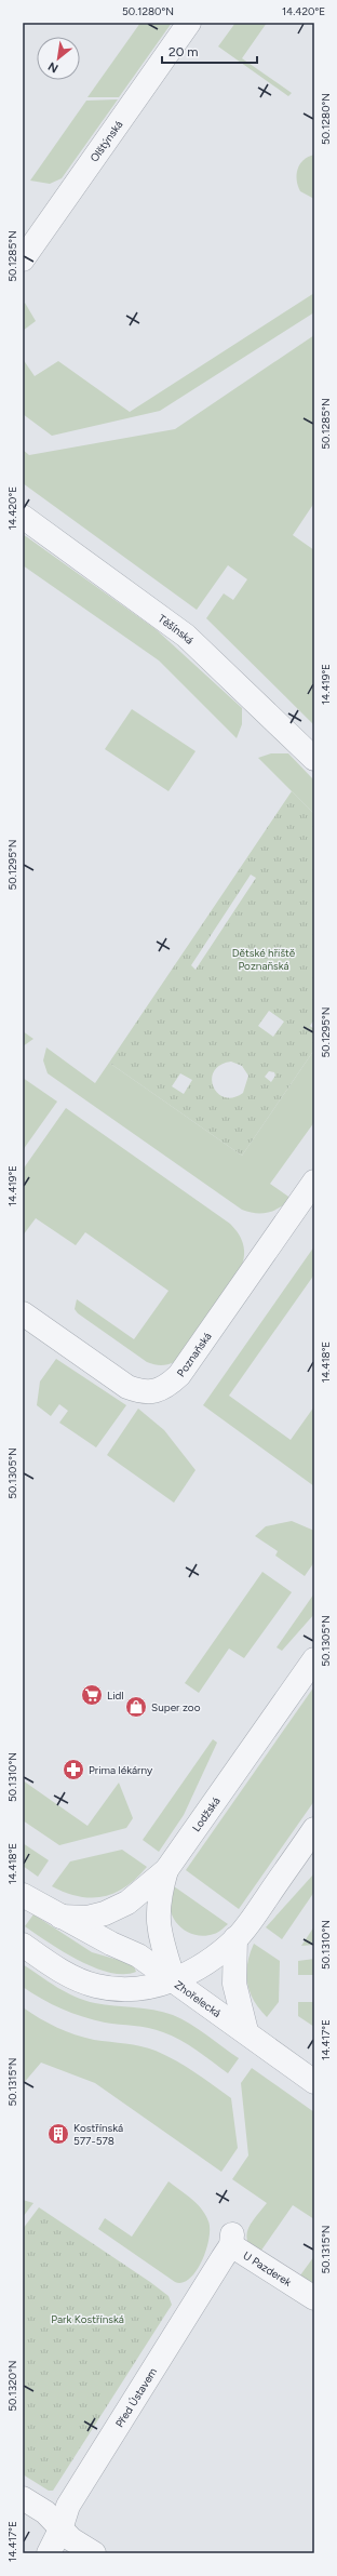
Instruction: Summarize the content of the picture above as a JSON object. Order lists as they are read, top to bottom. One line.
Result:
{"streets":{"street":["Olštýnská","Těšínská","Poznaňská","Lodžská","Zhořelecká","U Pazderek","Před Ústavem"]},"crossings":[["Lodžská","Zhořelecká"],["U Pazderek","Před Ústavem"]],"parks":["Dětské hřiště Poznaňská","Park Kostřínská"],"places":{"supermarket":["Lidl"],"shop":["Super zoo"],"pharmacy":["Prima lékárny"],"building":["Kostřínská 577-578"]},"scale_bar":"20 m","north":"bottom left","coordinates":["50.1280°N","14.420°E","50.1285°N","14.419°E","50.1295°N","14.418°E","50.1305°N","50.1310°N","14.417°E","50.1315°N","50.1320°N"]}
